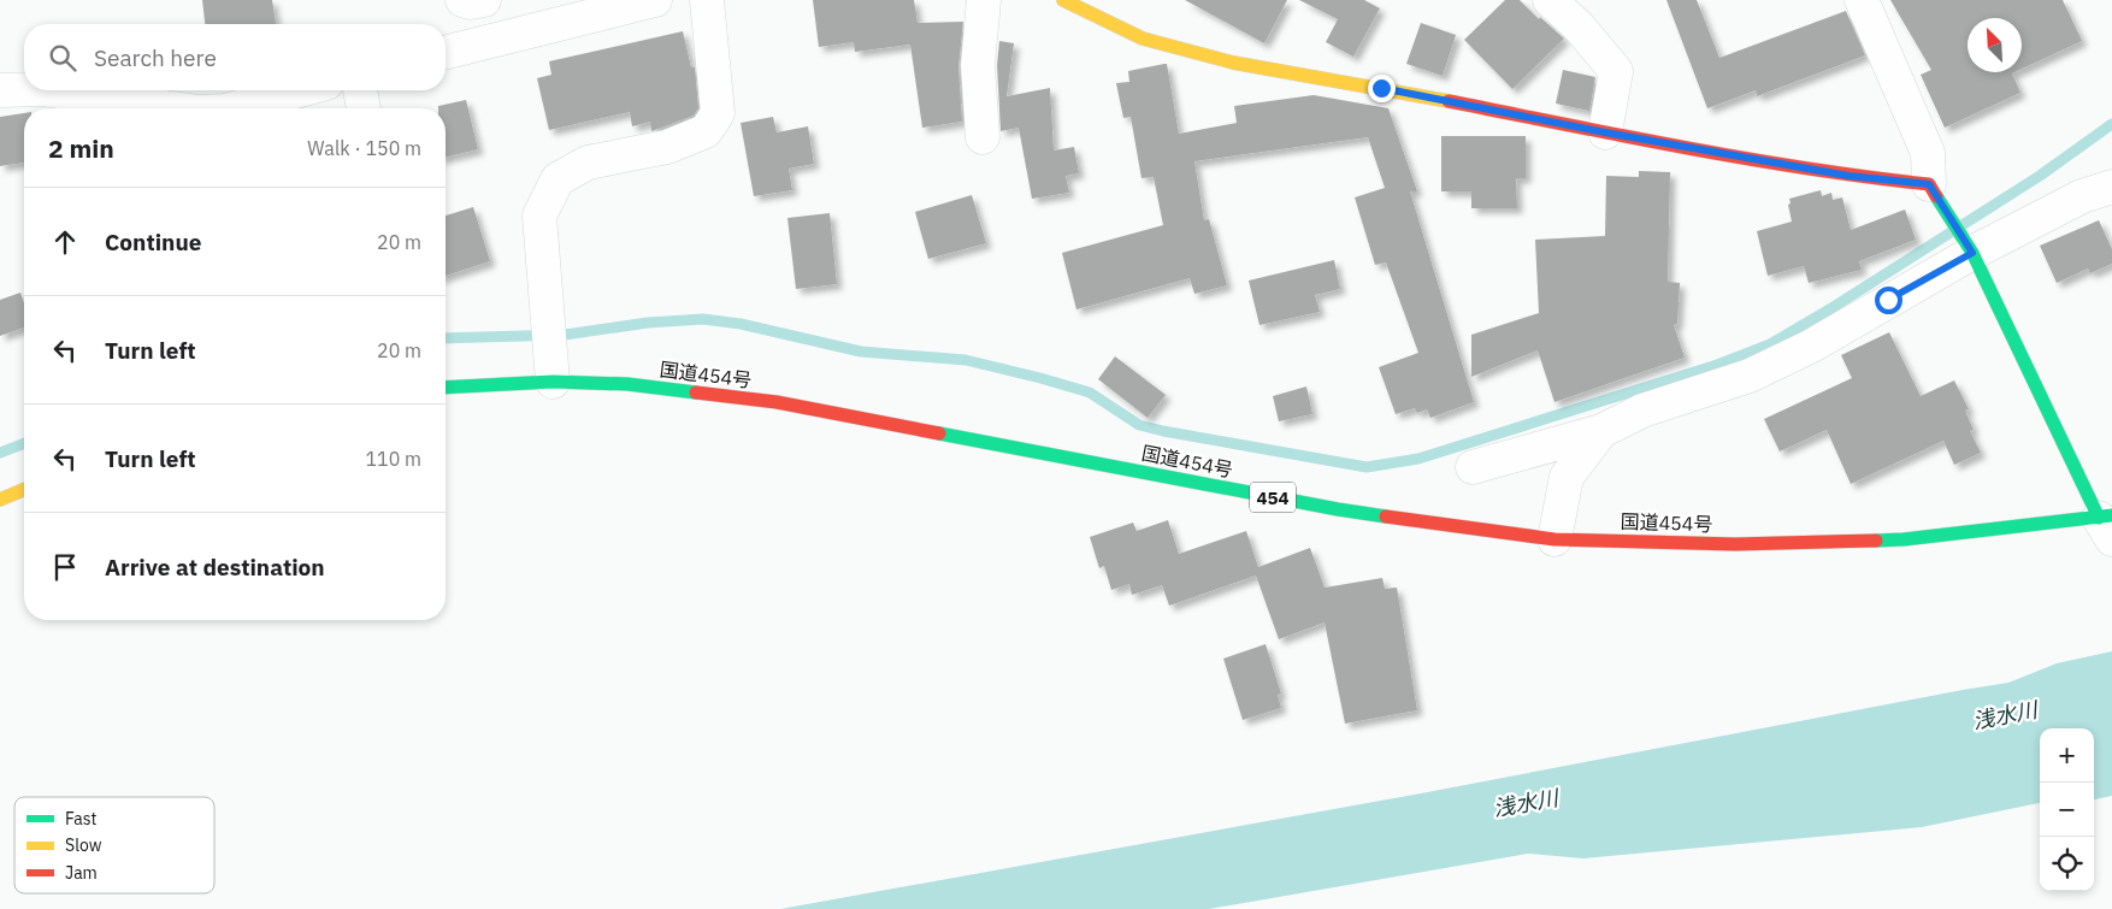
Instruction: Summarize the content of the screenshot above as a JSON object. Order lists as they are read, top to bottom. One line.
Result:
{"streets":{"main road":["国道454号","454"]},"water":["浅水川"],"legend":["Fast","Slow","Jam"],"north":"top left","page":{"search":"Search here","heading":["2 min","Walk · 150 m"],"list":[["Continue","20 m"],["Turn left","20 m"],["Turn left","110 m"],"Arrive at destination"],"map_buttons":["+","−"]}}
